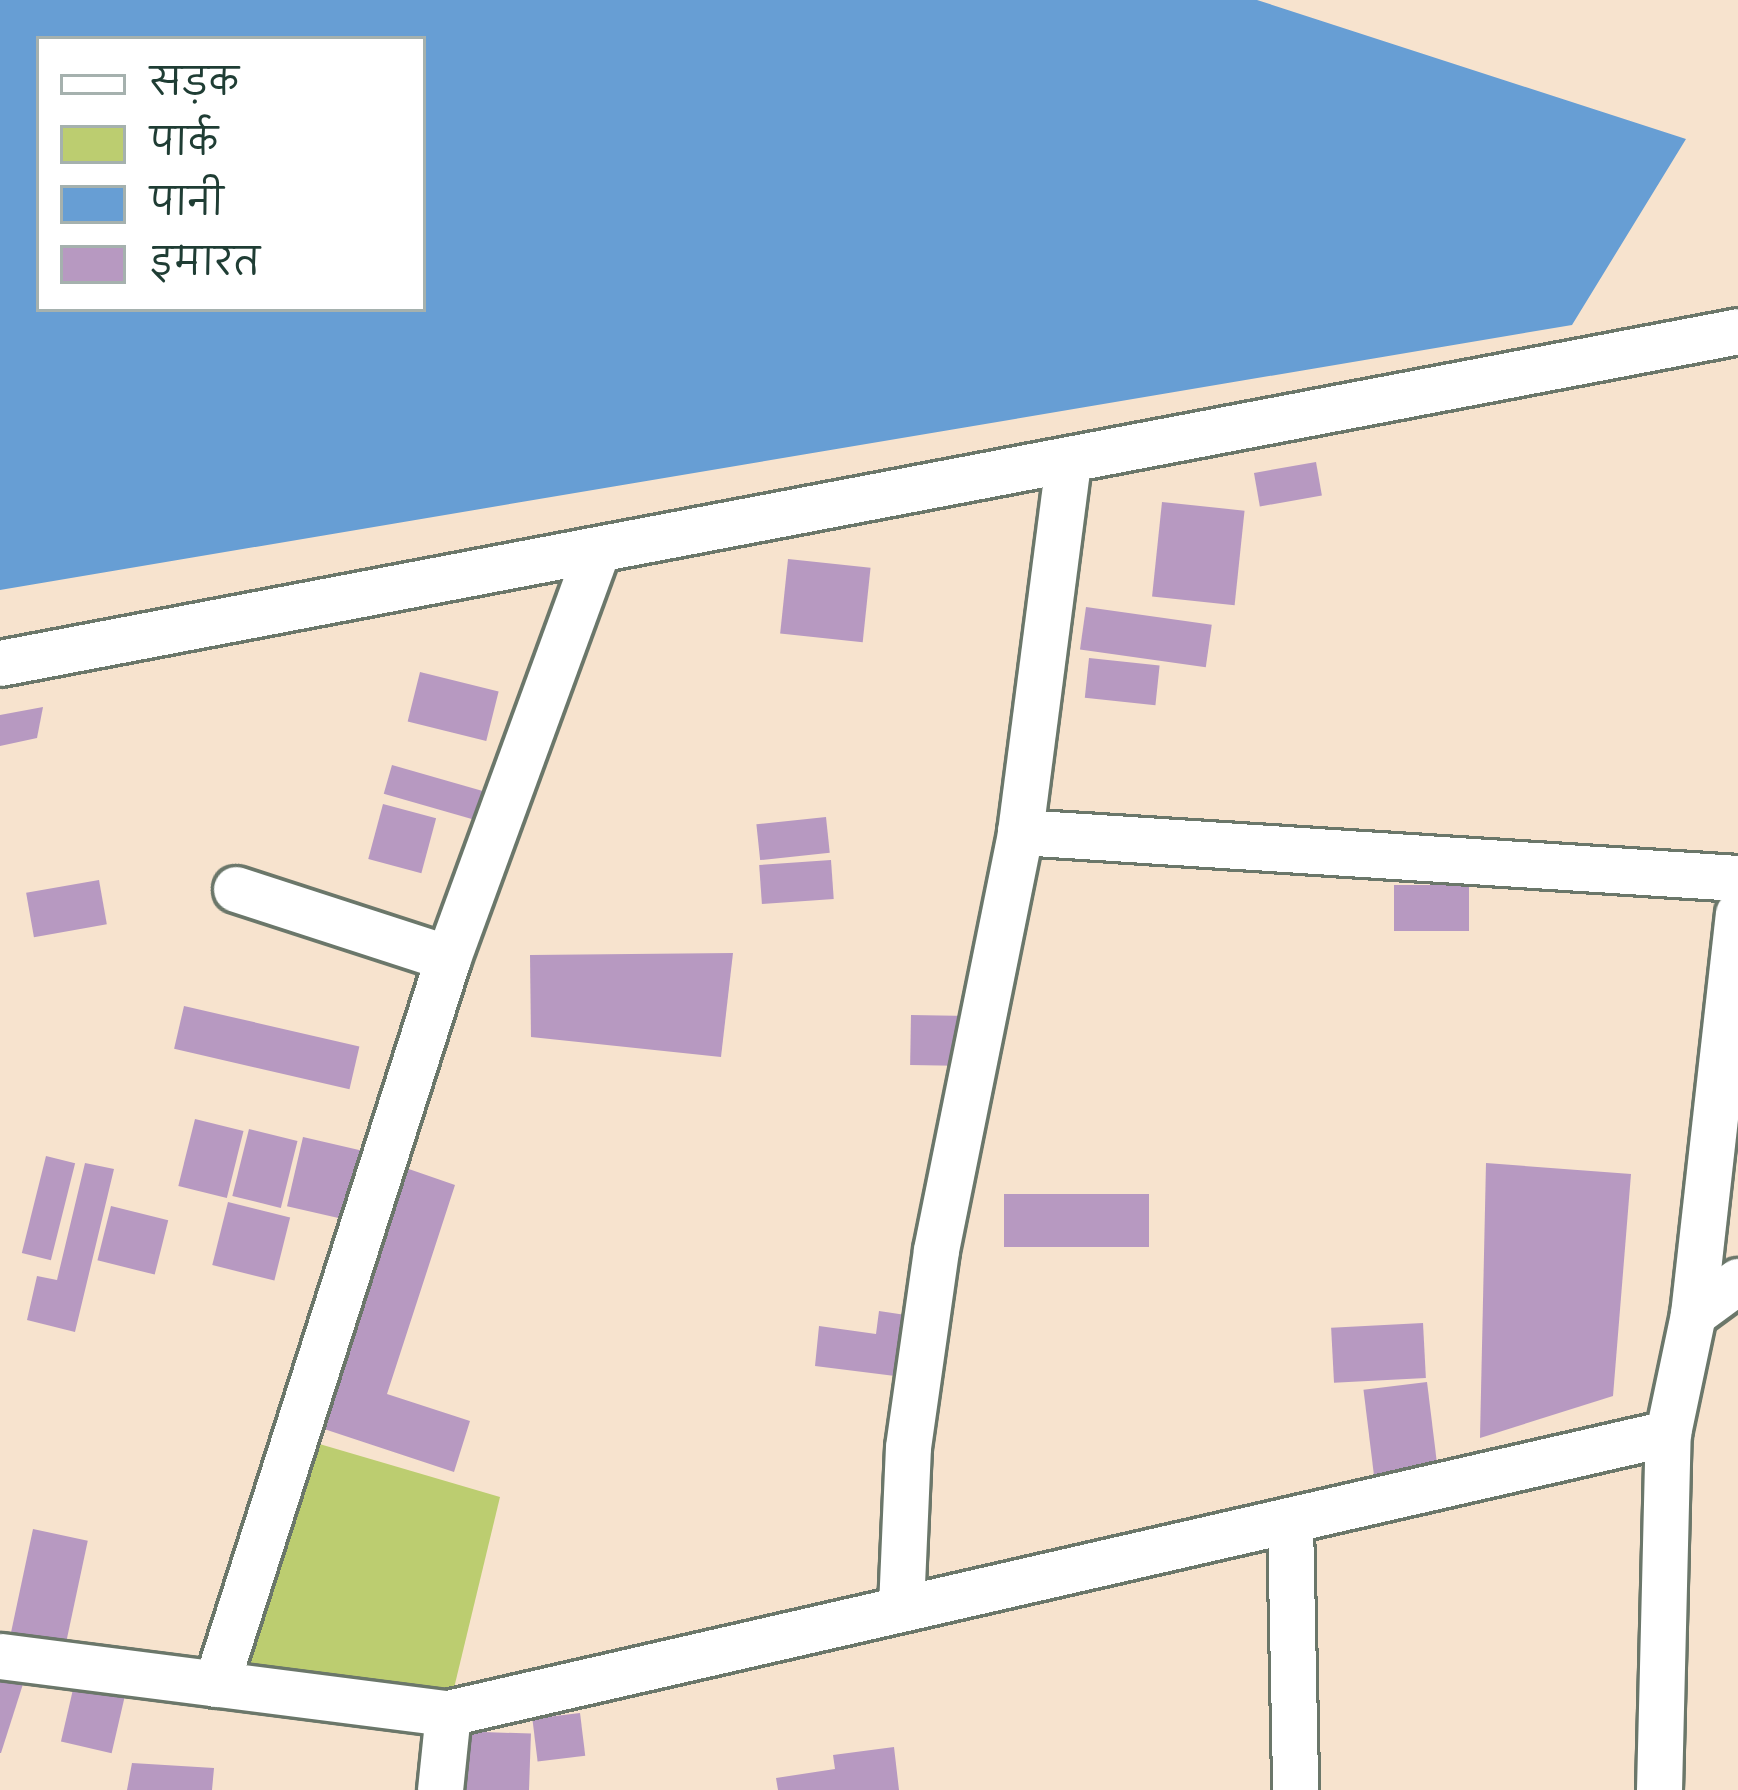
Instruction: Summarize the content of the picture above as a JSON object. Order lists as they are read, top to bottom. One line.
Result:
{"legend":["सड़क","पार्क","पानी","इमारत"]}
